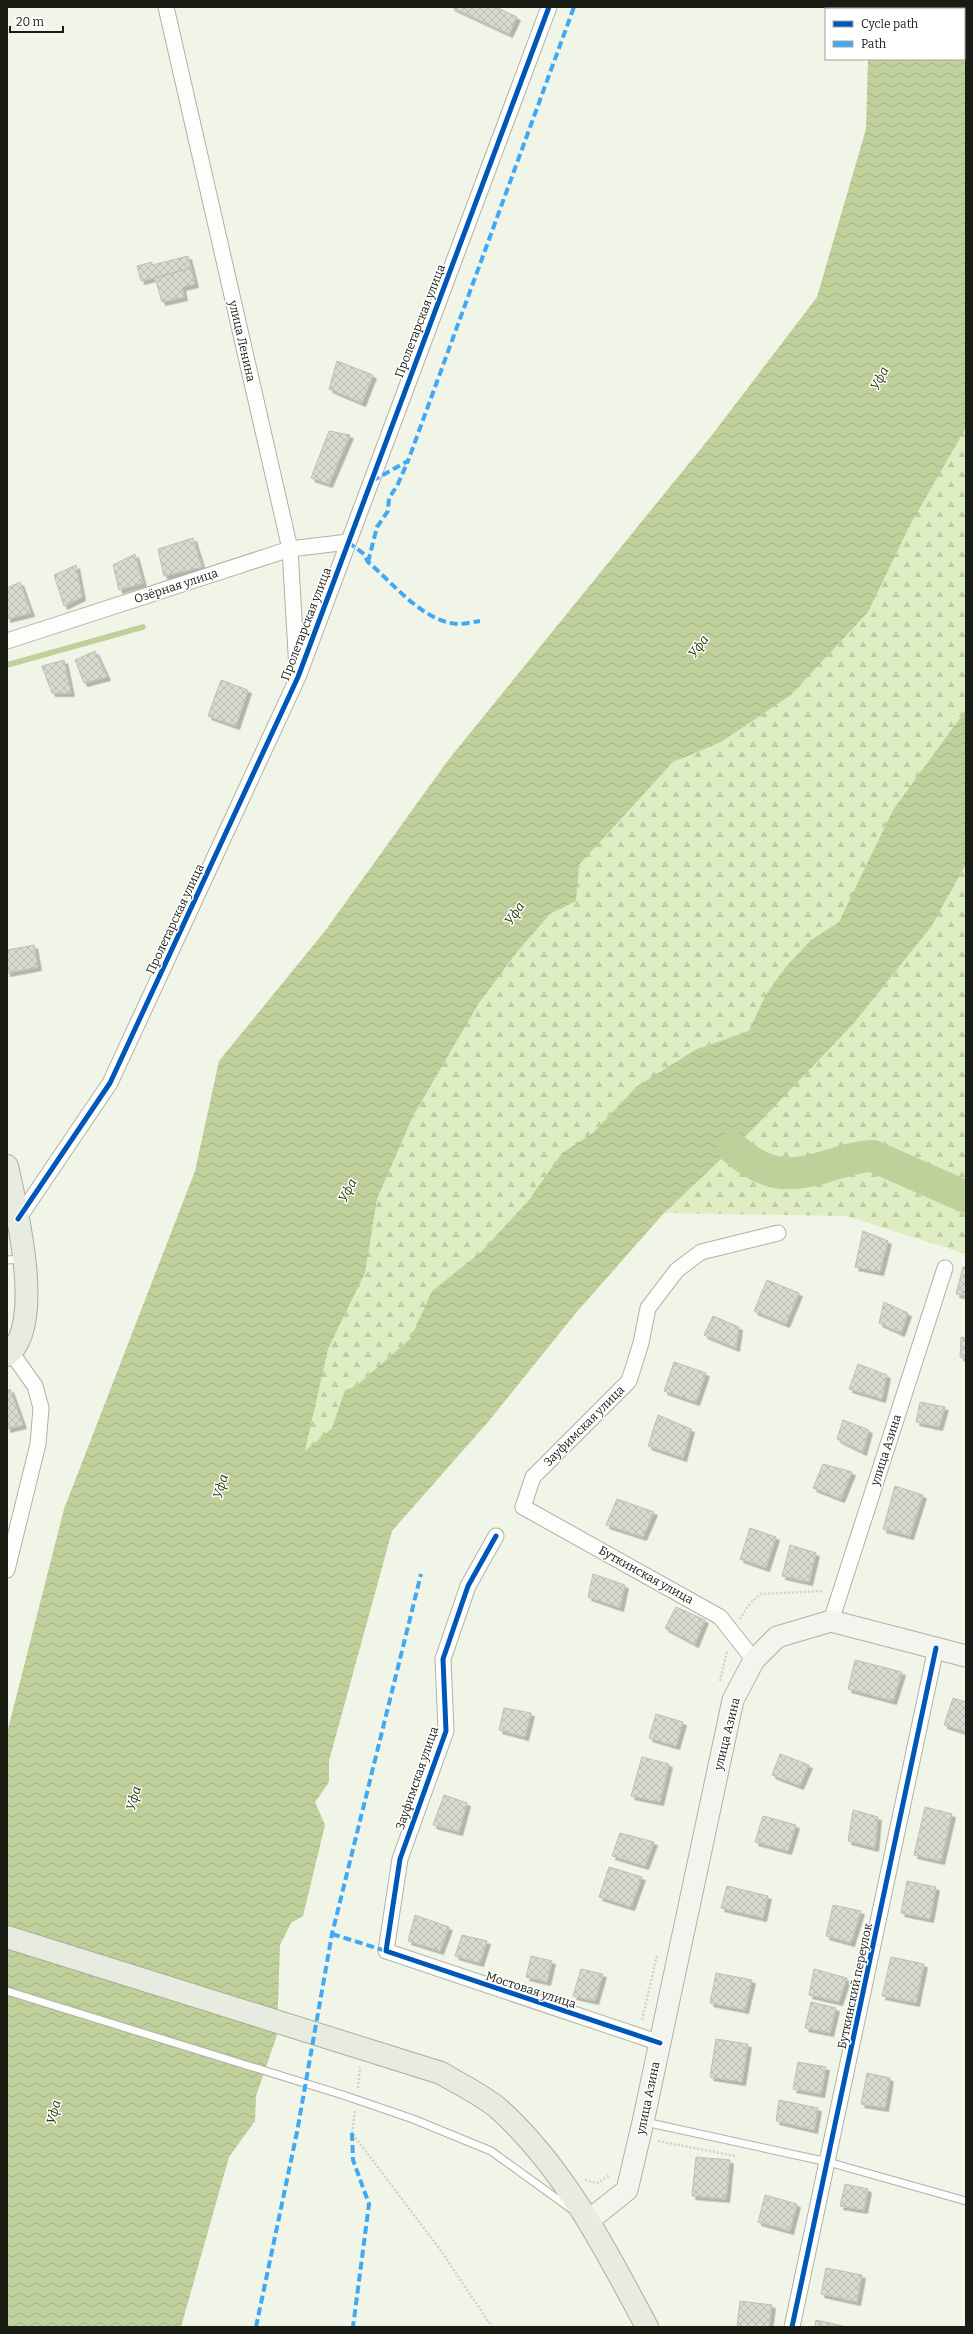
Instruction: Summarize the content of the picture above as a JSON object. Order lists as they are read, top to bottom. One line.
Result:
{"streets":{"street":["Пролетарская улица","улица Ленина","Озёрная улица","Зауфимская улица","улица Азина","Буткинская улица","Буткинский переулок","Мостовая улица"]},"crossings":[["Пролетарская улица","улица Ленина"],["Пролетарская улица","Озёрная улица"],["улица Ленина","Озёрная улица"],["Зауфимская улица","Буткинская улица"],["Зауфимская улица","Мостовая улица"],["улица Азина","Буткинская улица"],["улица Азина","Мостовая улица"]],"water":["Уфа"],"legend":["Cycle path","Path"],"scale_bar":"20 m"}
